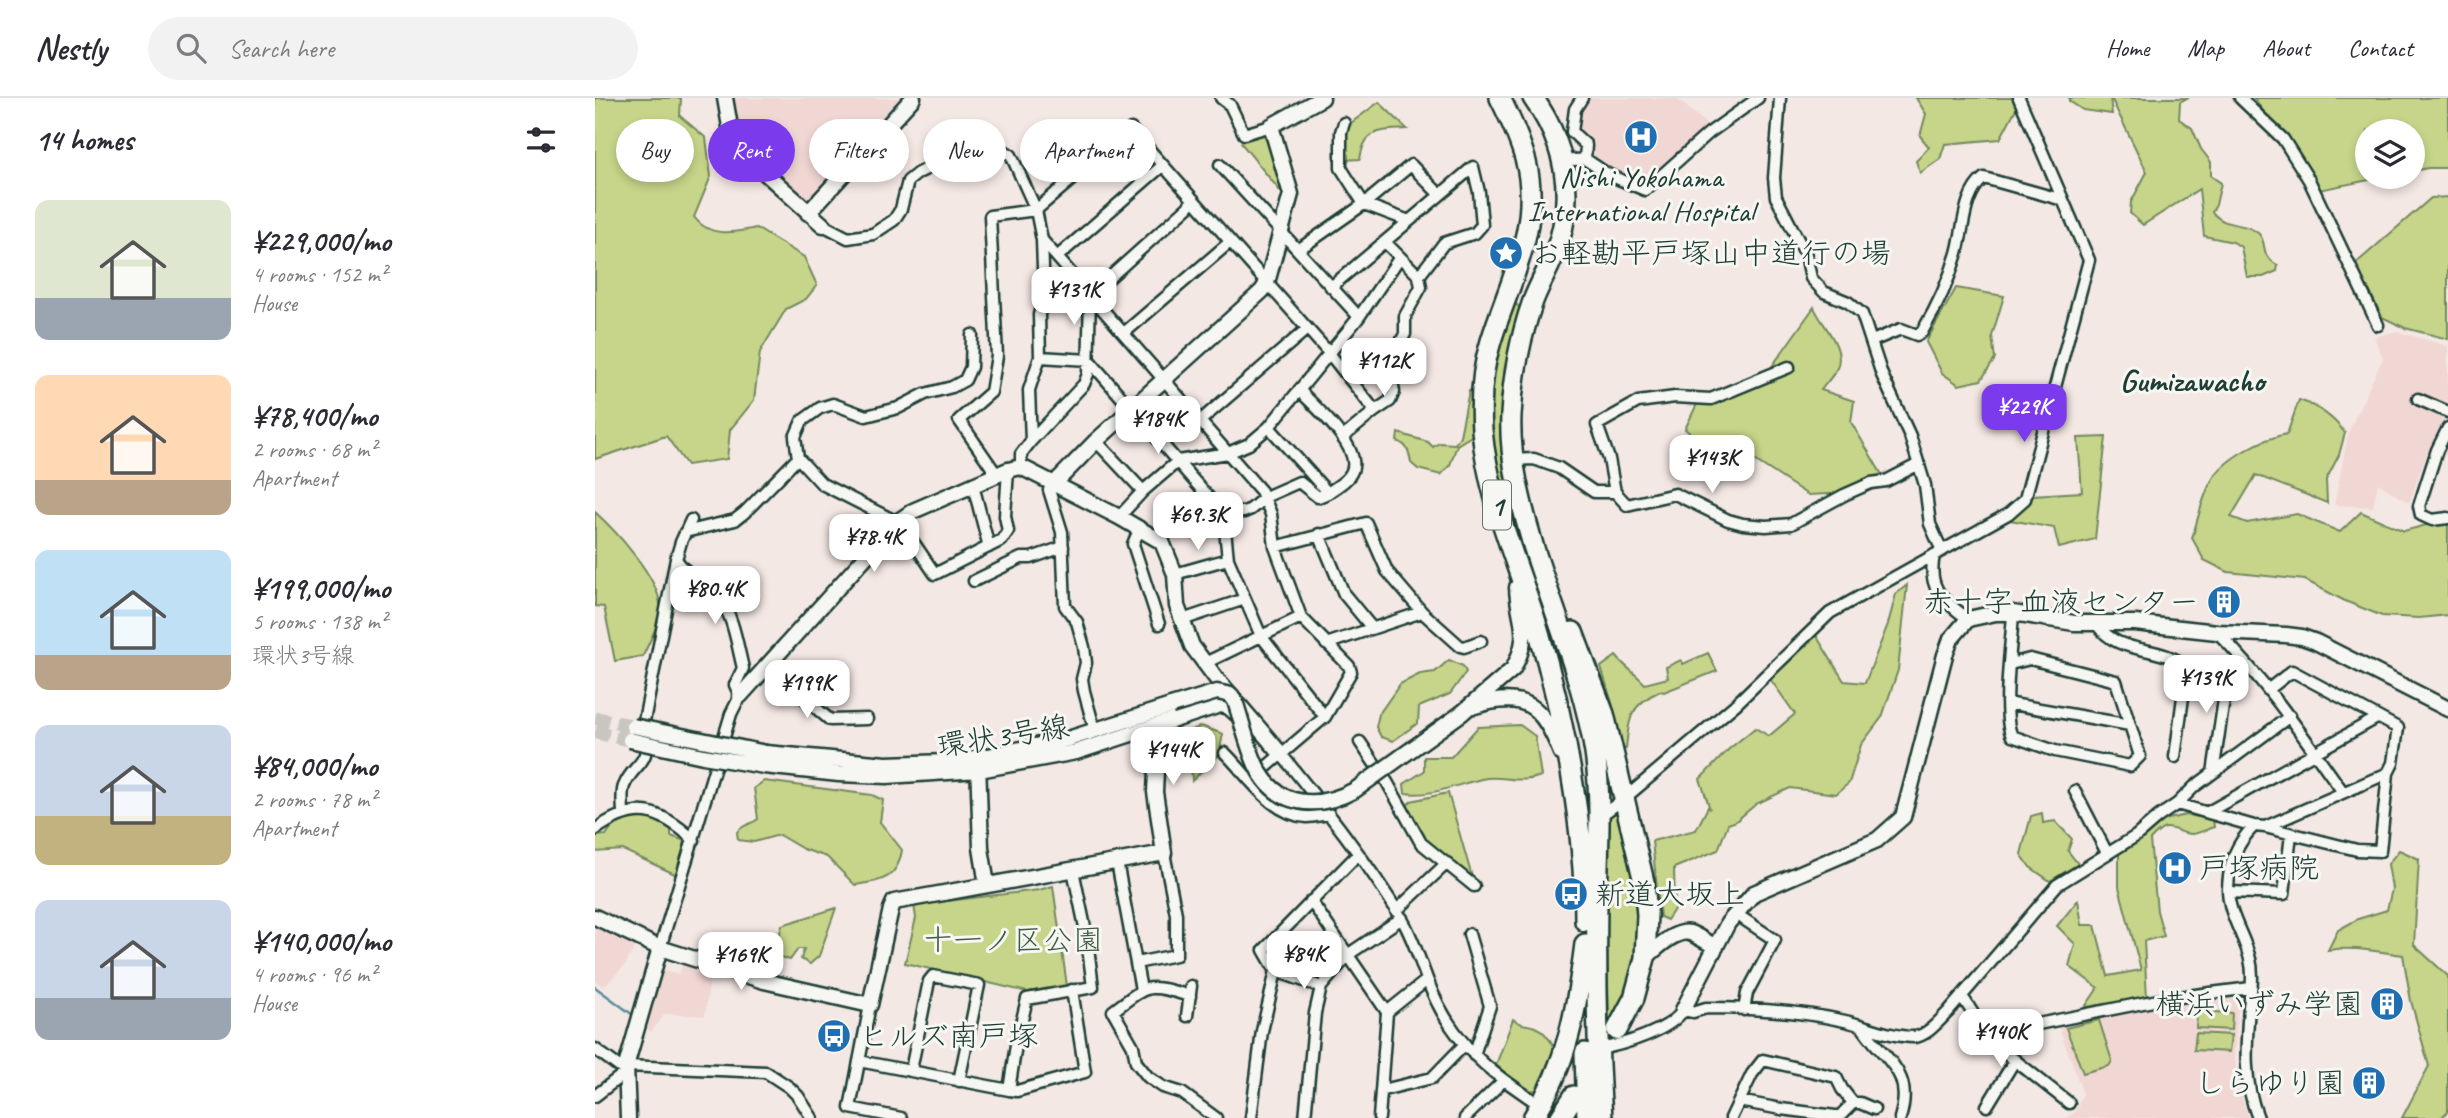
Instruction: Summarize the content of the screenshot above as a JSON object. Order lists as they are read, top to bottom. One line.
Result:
{"streets":{"highway":["1"],"street":["環状3号線"]},"districts":["Gumizawacho"],"parks":["十一ノ区公園"],"places":{"hospital":["Nishi Yokohama International Hospital","戸塚病院"],"place":["お軽勘平戸塚山中道行の場"],"building":["赤十字 血液センター","横浜いずみ学園","しらゆり園"],"bus stop":["新道大坂上","ヒルズ南戸塚"]},"page":{"header":"Nestly","search":"Search here","nav":["Home","Map","About","Contact"],"heading":"14 homes","chip":["Buy","Rent","Filters","New","Apartment"],"list":[{"name":"¥229,000/mo","note":"4 rooms · 152 m² · House"},{"name":"¥78,400/mo","note":"2 rooms · 68 m² · Apartment"},{"name":"¥199,000/mo","note":"5 rooms · 138 m² · 環状3号線"},{"name":"¥84,000/mo","note":"2 rooms · 78 m² · Apartment"},{"name":"¥140,000/mo","note":"4 rooms · 96 m² · House"}],"price":["¥131K","¥112K","¥229K","¥184K","¥143K","¥69.3K","¥78.4K","¥80.4K","¥139K","¥199K","¥144K","¥84K","¥169K","¥140K"]}}
